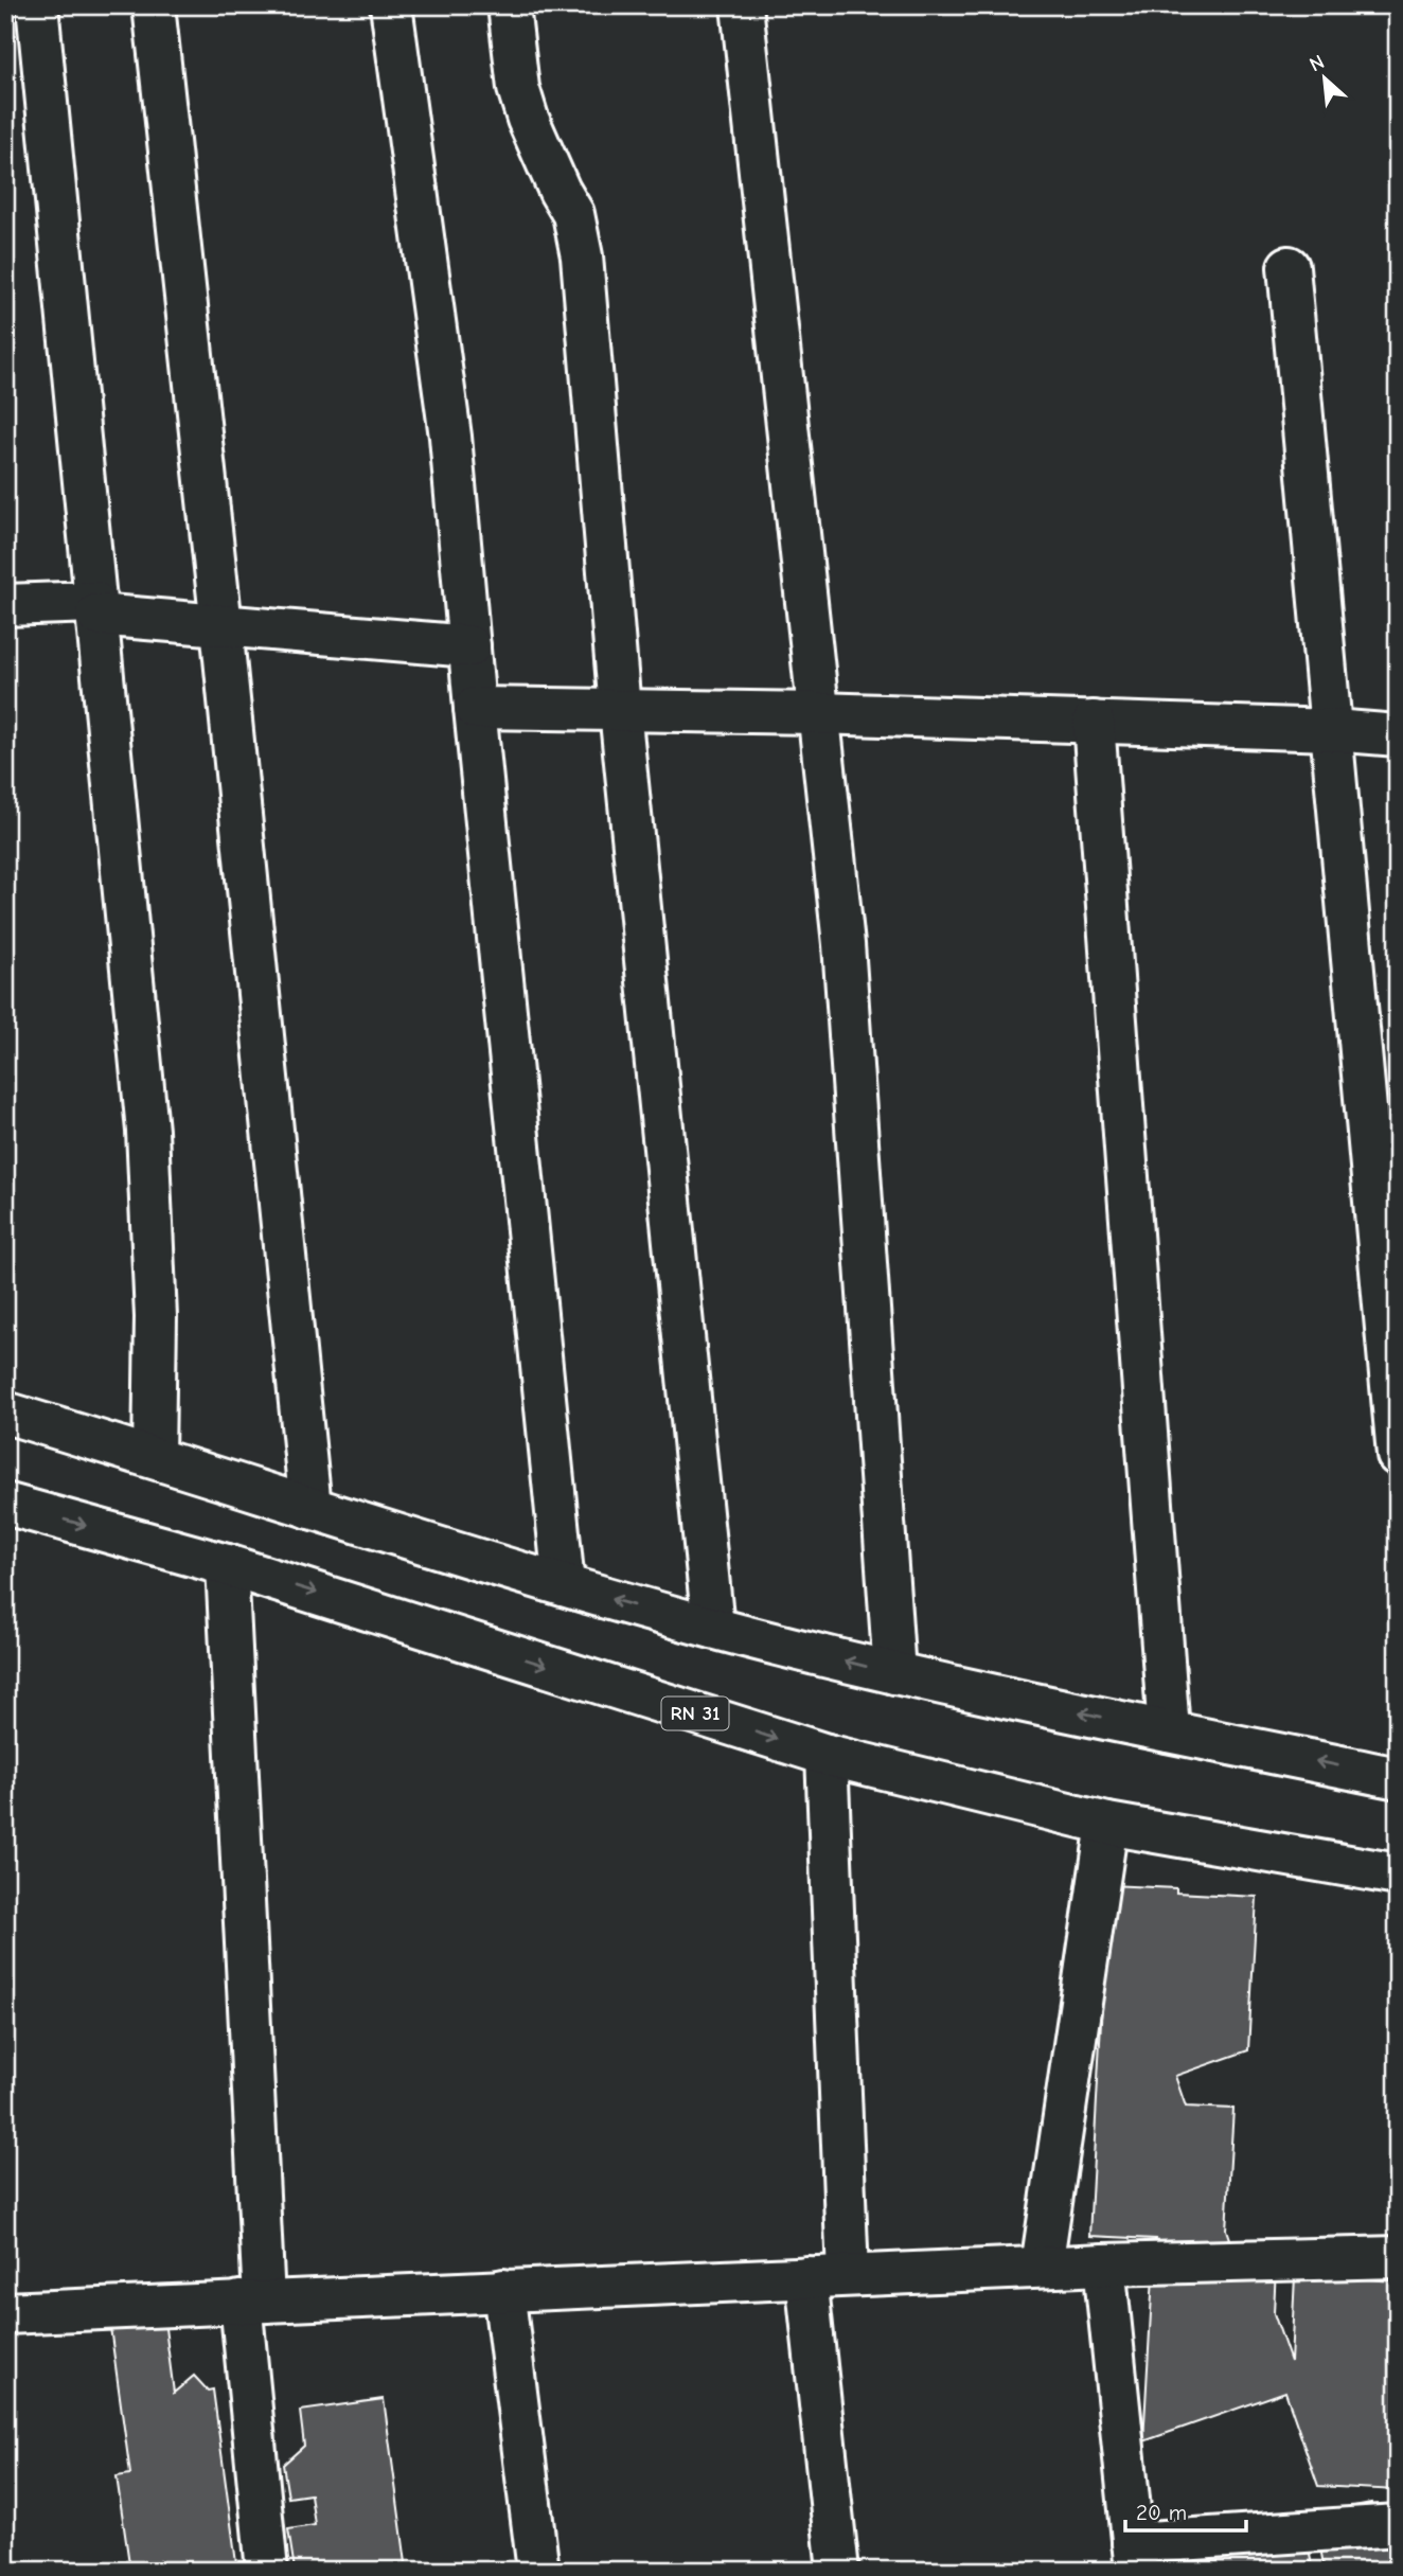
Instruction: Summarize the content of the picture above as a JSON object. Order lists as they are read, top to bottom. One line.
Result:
{"streets":{"main road":["RN 31"]},"scale_bar":"20 m","north":"top left"}
